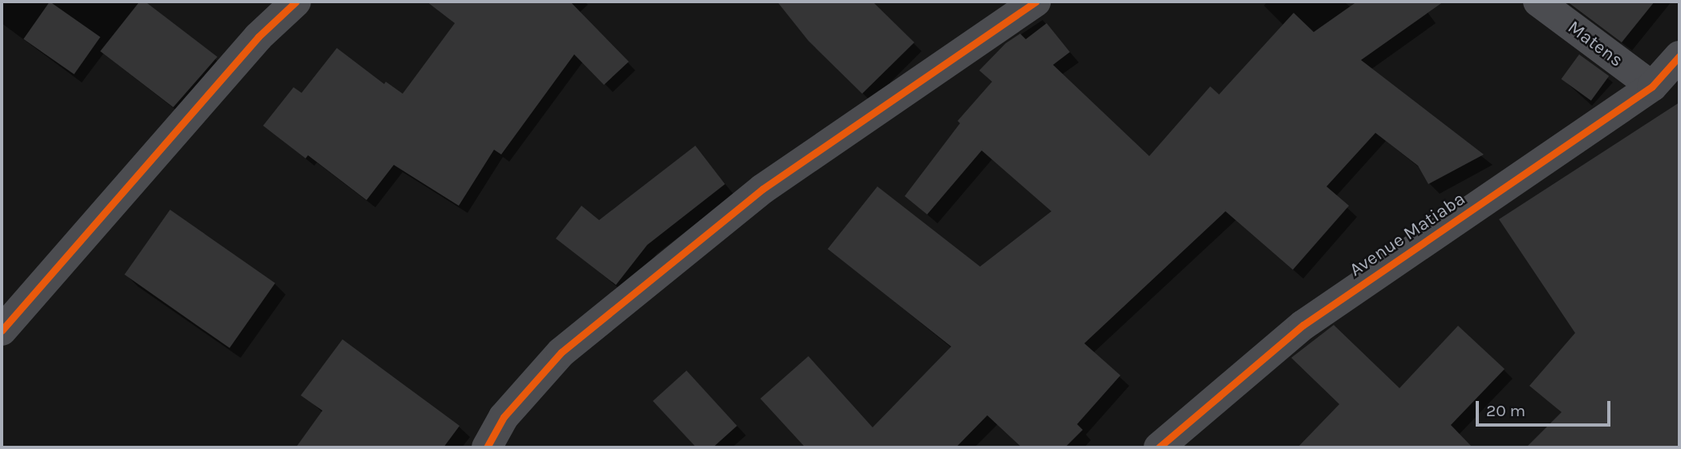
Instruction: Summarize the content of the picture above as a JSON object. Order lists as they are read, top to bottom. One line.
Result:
{"streets":{"street":["Matens","Avenue Matiaba"]},"crossings":[["Matens","Avenue Matiaba"]],"scale_bar":"20 m"}
